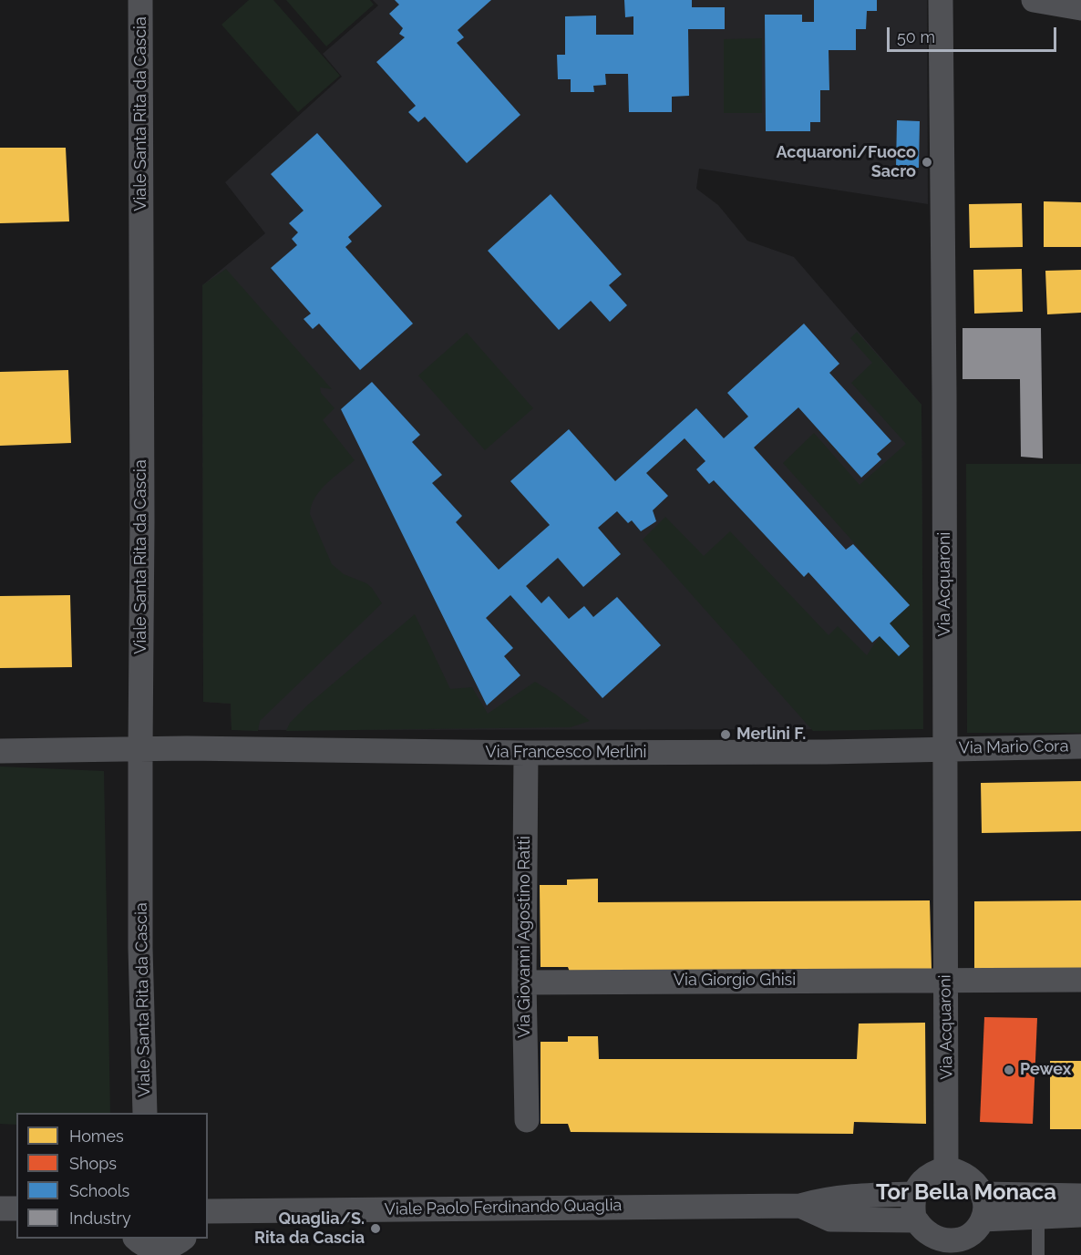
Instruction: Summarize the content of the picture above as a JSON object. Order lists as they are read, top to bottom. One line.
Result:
{"streets":{"street":["Viale Santa Rita da Cascia","Via Acquaroni","Via Mario Cora","Via Francesco Merlini","Via Giovanni Agostino Ratti","Via Giorgio Ghisi","Viale Paolo Ferdinando Quaglia"]},"crossings":[["Viale Santa Rita da Cascia","Via Francesco Merlini"],["Via Acquaroni","Via Mario Cora"],["Via Acquaroni","Via Francesco Merlini"],["Via Acquaroni","Via Giorgio Ghisi"],["Via Acquaroni","Viale Paolo Ferdinando Quaglia"],["Via Mario Cora","Via Francesco Merlini"],["Via Francesco Merlini","Via Giovanni Agostino Ratti"],["Via Giovanni Agostino Ratti","Via Giorgio Ghisi"]],"districts":["Tor Bella Monaca"],"places":["Acquaroni/Fuoco Sacro","Merlini F.","Pewex","Quaglia/S. Rita da Cascia"],"legend":["Homes","Shops","Schools","Industry"],"scale_bar":"50 m"}
